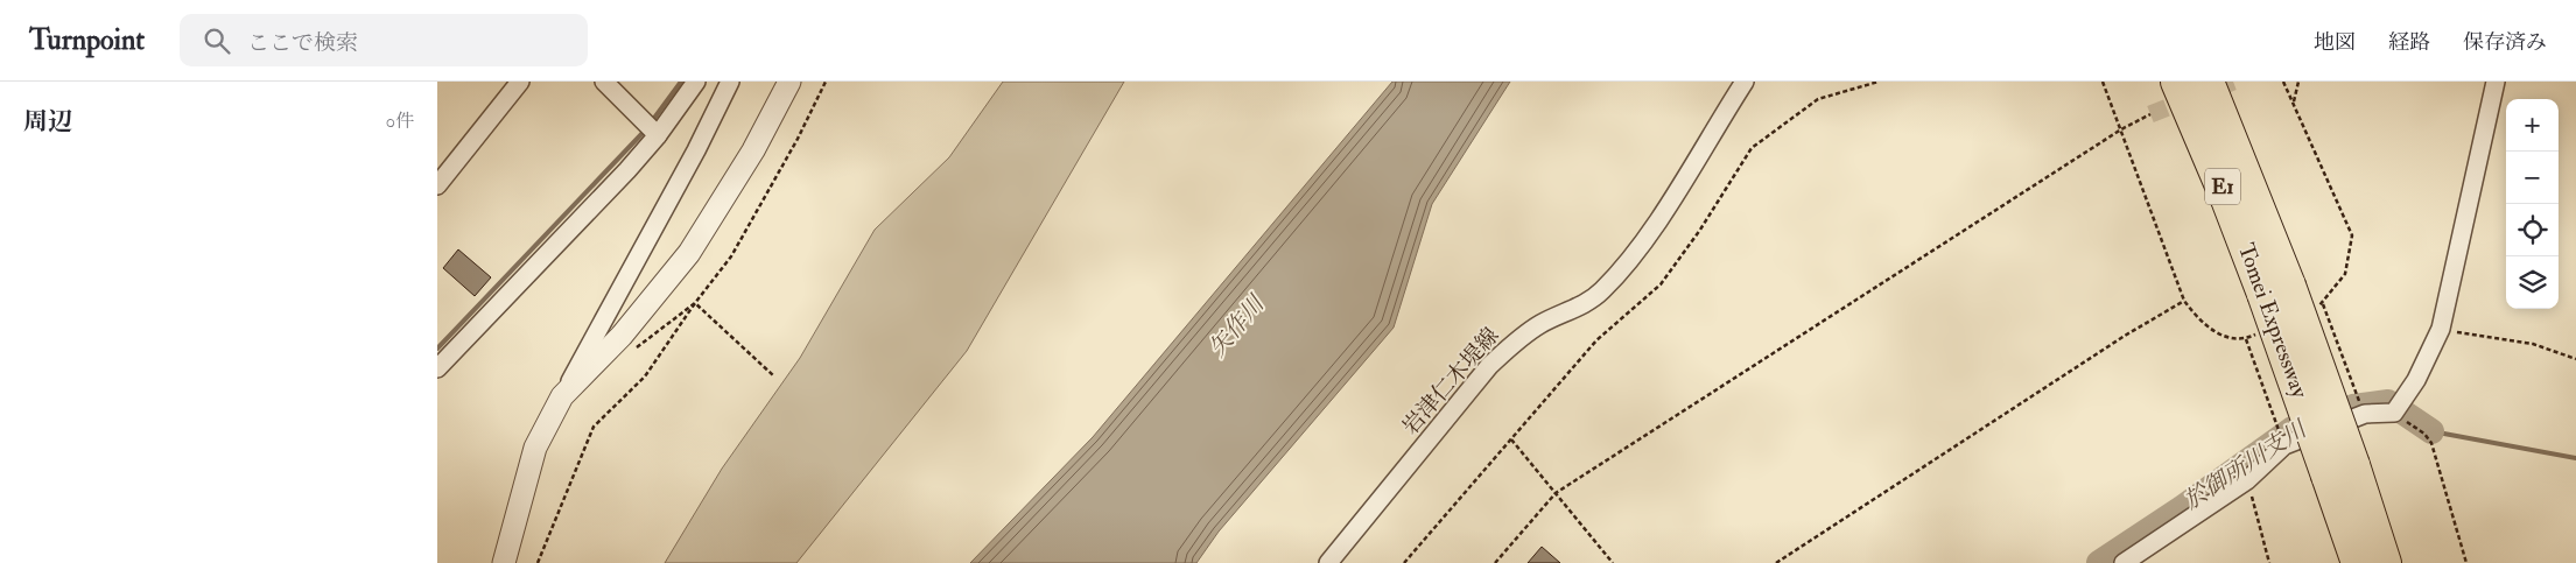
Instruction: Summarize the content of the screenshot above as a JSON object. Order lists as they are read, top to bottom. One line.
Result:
{"streets":{"highway":["E1","Tomei Expressway"],"street":["岩津仁木堤線"]},"water":["矢作川","於御所川支川"],"page":{"header":"Turnpoint","search":"ここで検索","nav":["地図","経路","保存済み"],"heading":["周辺","0件"],"map_buttons":["+","−"]}}
